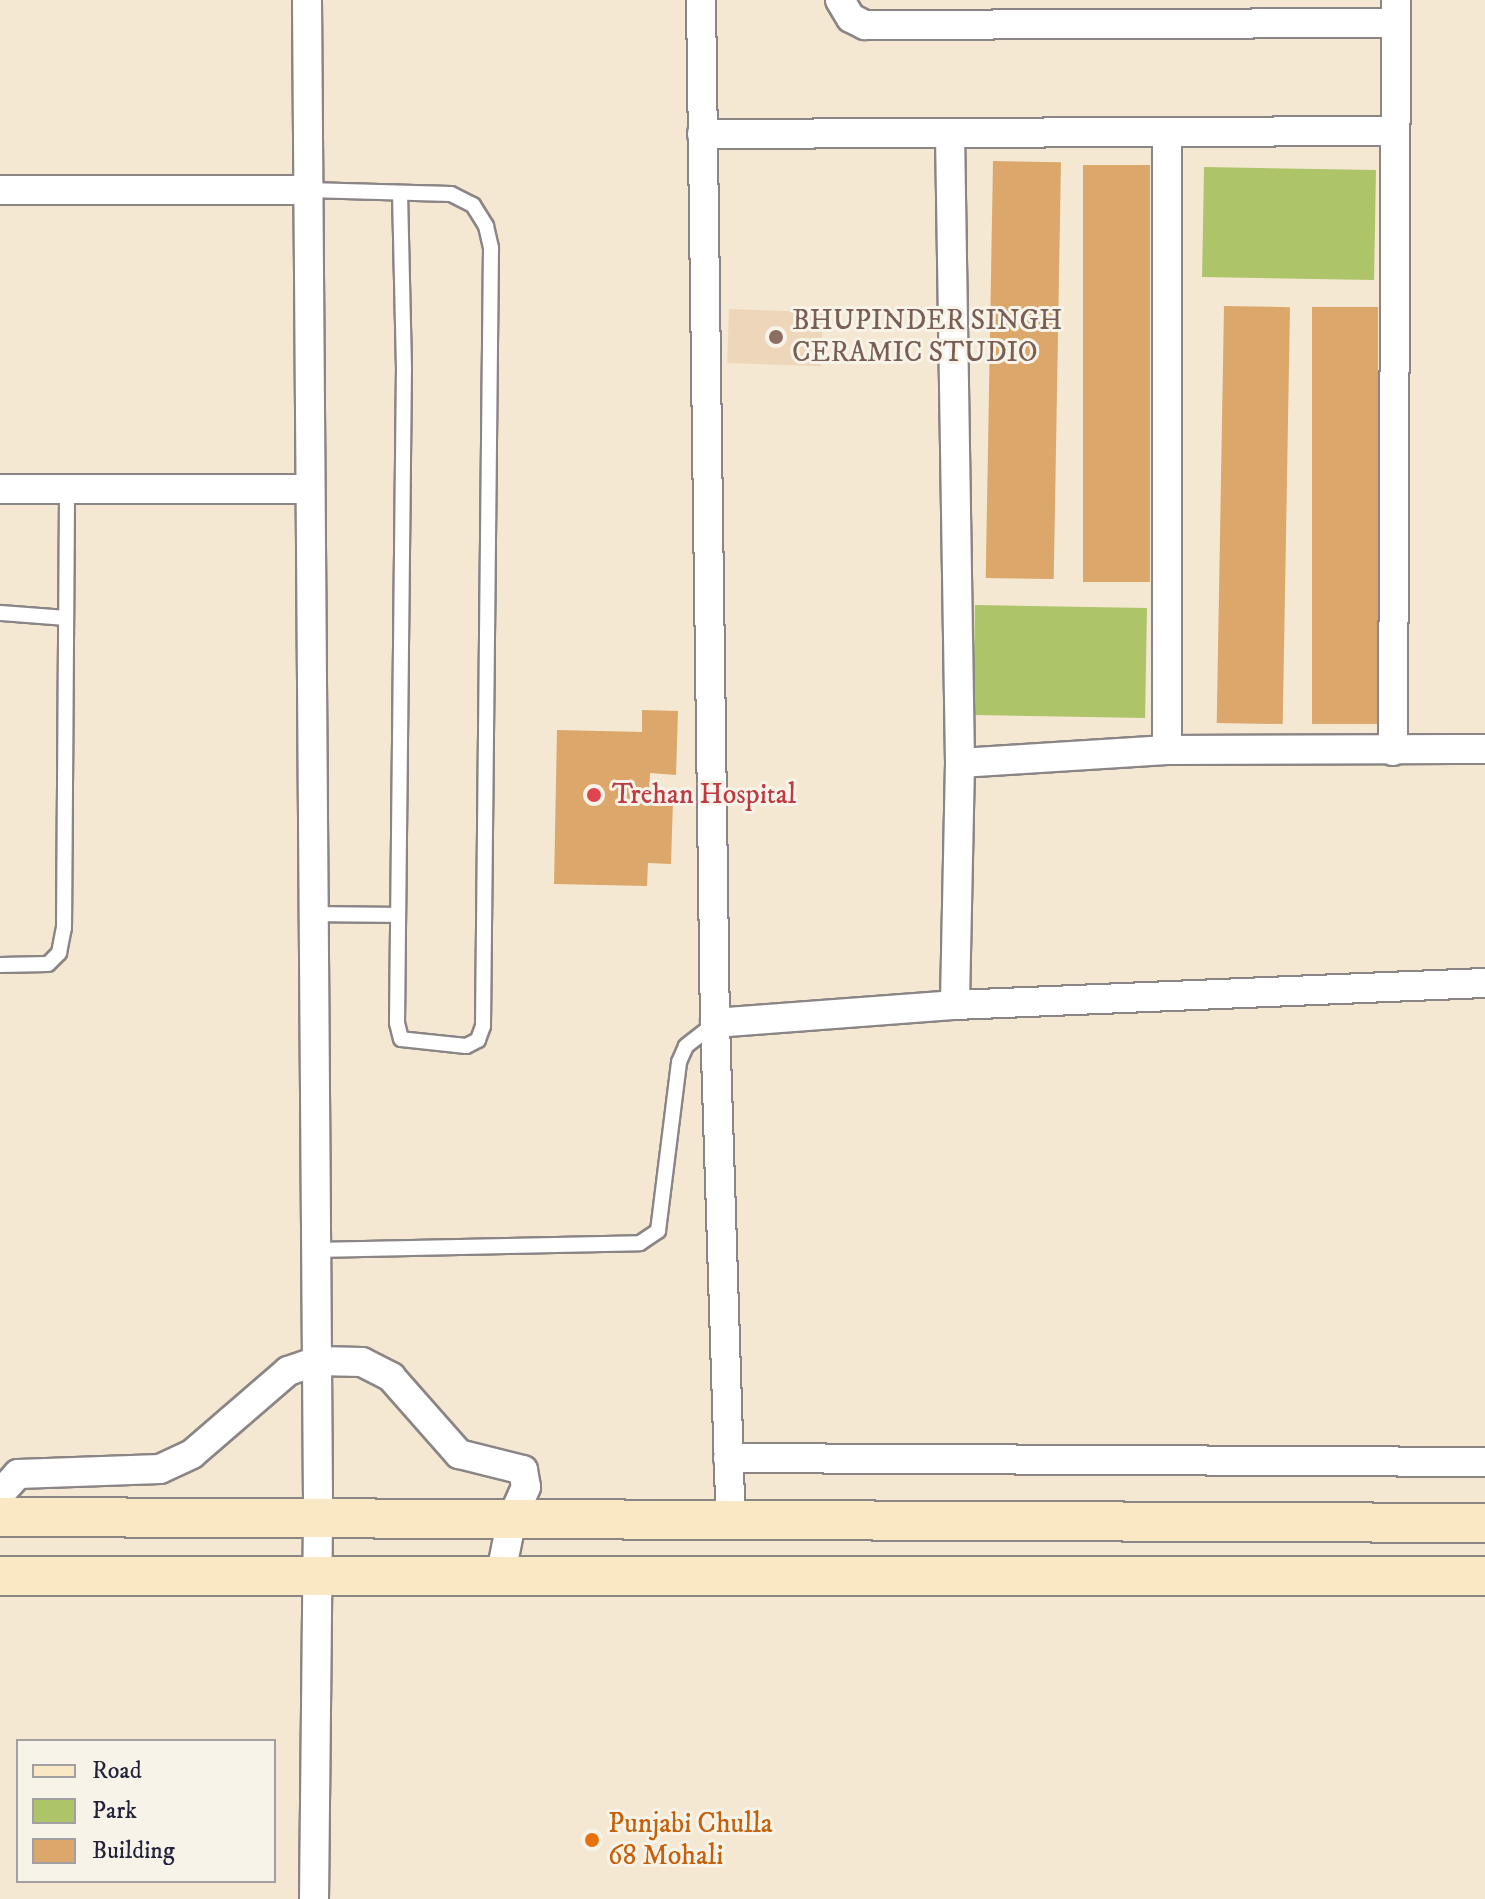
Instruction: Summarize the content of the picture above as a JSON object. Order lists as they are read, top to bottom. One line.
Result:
{"places":["BHUPINDER SINGH CERAMIC STUDIO","Trehan Hospital","Punjabi Chulla 68 Mohali"],"legend":["Road","Park","Building"]}
